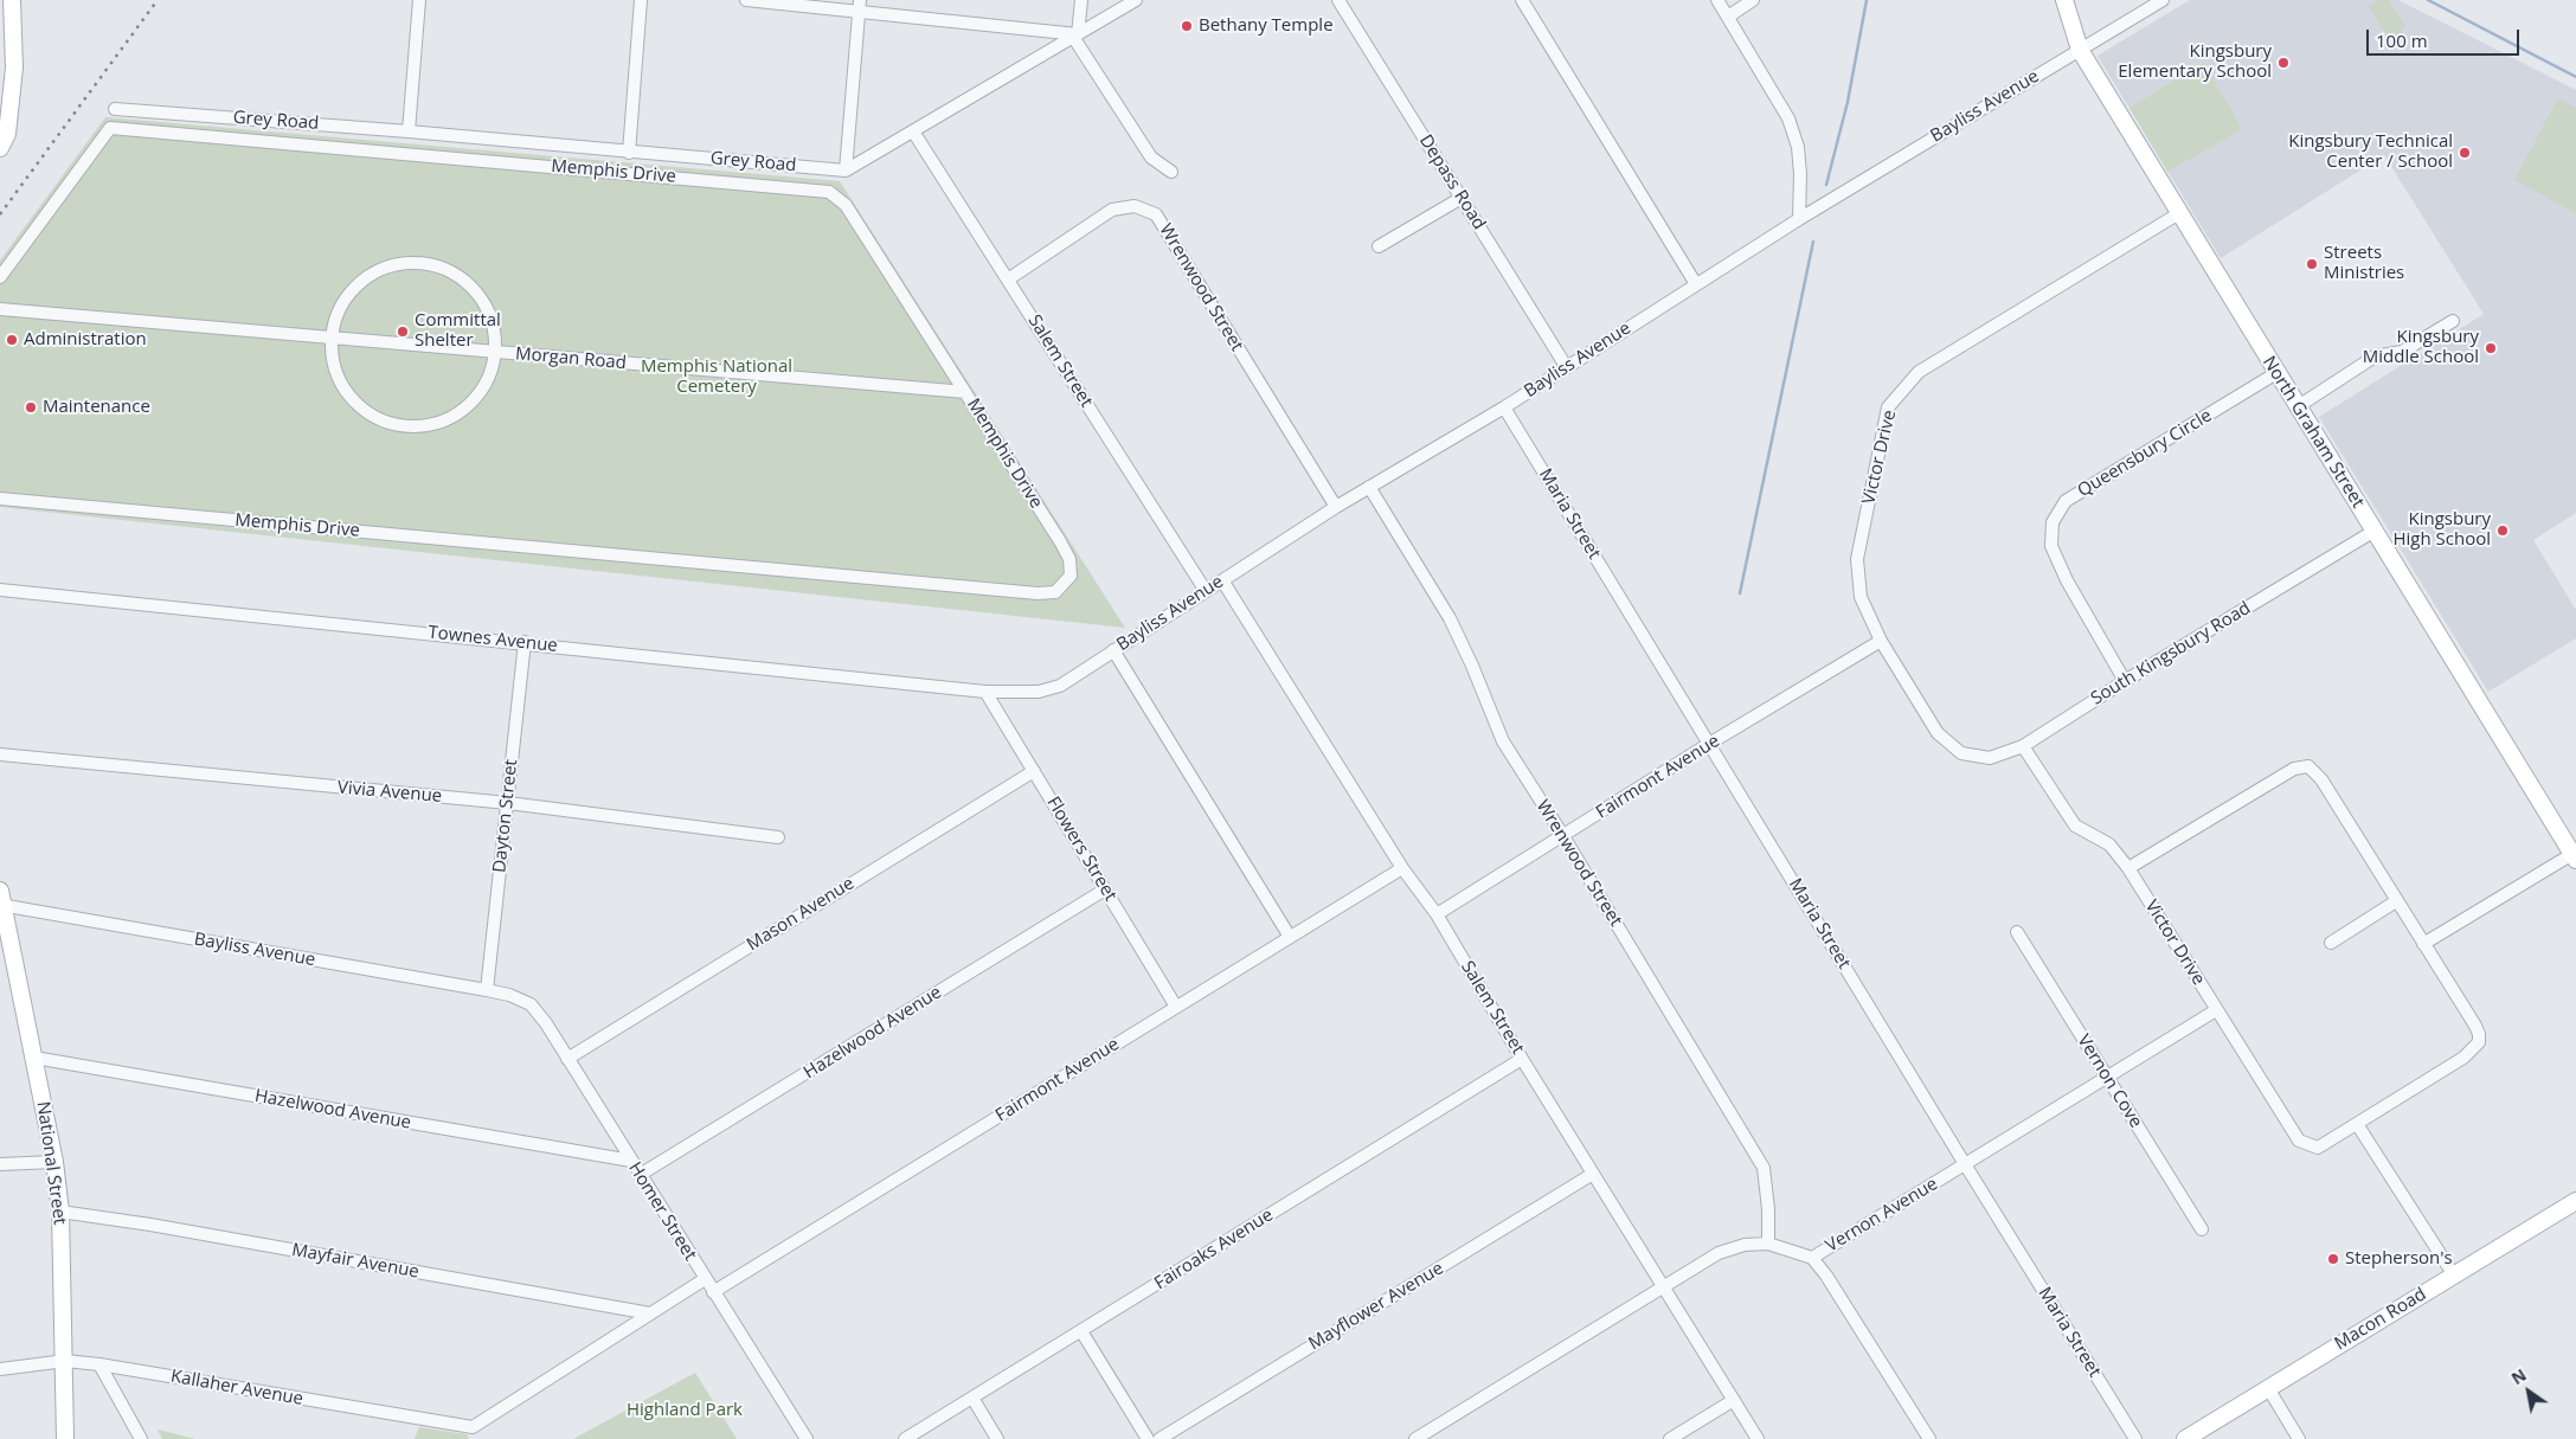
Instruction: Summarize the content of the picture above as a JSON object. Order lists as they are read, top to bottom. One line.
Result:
{"streets":{"main road":["North Graham Street","National Street","Macon Road"],"street":["Bayliss Avenue","Grey Road","Memphis Drive","Depass Road","Wrenwood Street","Morgan Road","Salem Street","Queensbury Circle","Victor Drive","Maria Street","Townes Avenue","South Kingsbury Road","Fairmont Avenue","Vivia Avenue","Dayton Street","Flowers Street","Mason Avenue","Hazelwood Avenue","Vernon Cove","Homer Street","Vernon Avenue","Fairoaks Avenue","Mayfair Avenue","Mayflower Avenue","Kallaher Avenue"]},"crossings":[["Bayliss Avenue","Depass Road"],["Bayliss Avenue","Wrenwood Street"],["Bayliss Avenue","Salem Street"],["Bayliss Avenue","North Graham Street"],["Bayliss Avenue","Maria Street"],["Bayliss Avenue","Townes Avenue"],["Bayliss Avenue","Dayton Street"],["Bayliss Avenue","Flowers Street"],["Bayliss Avenue","National Street"],["Bayliss Avenue","Homer Street"],["Memphis Drive","Morgan Road"],["Wrenwood Street","Salem Street"],["Wrenwood Street","Fairmont Avenue"],["Wrenwood Street","Vernon Avenue"],["Salem Street","Fairmont Avenue"],["Salem Street","Vernon Avenue"],["Salem Street","Fairoaks Avenue"],["Salem Street","Mayflower Avenue"],["North Graham Street","Queensbury Circle"],["North Graham Street","Victor Drive"],["North Graham Street","South Kingsbury Road"],["Queensbury Circle","South Kingsbury Road"],["Victor Drive","South Kingsbury Road"],["Victor Drive","Fairmont Avenue"],["Victor Drive","Vernon Avenue"],["Maria Street","Fairmont Avenue"],["Maria Street","Vernon Avenue"],["Townes Avenue","Dayton Street"],["Townes Avenue","Flowers Street"],["Fairmont Avenue","Flowers Street"],["Fairmont Avenue","Homer Street"],["Vivia Avenue","Dayton Street"],["Flowers Street","Mason Avenue"],["Flowers Street","Hazelwood Avenue"],["Mason Avenue","Homer Street"],["Hazelwood Avenue","National Street"],["Hazelwood Avenue","Homer Street"],["Vernon Cove","Vernon Avenue"],["National Street","Mayfair Avenue"],["National Street","Kallaher Avenue"],["Mayfair Avenue","Kallaher Avenue"]],"parks":["Memphis National Cemetery","Highland Park"],"places":["Bethany Temple","Kingsbury Elementary School","Kingsbury Technical Center / School","Streets Ministries","Committal Shelter","Administration","Kingsbury Middle School","Maintenance","Kingsbury High School","Stepherson's"],"scale_bar":"100 m","north":"top left"}
